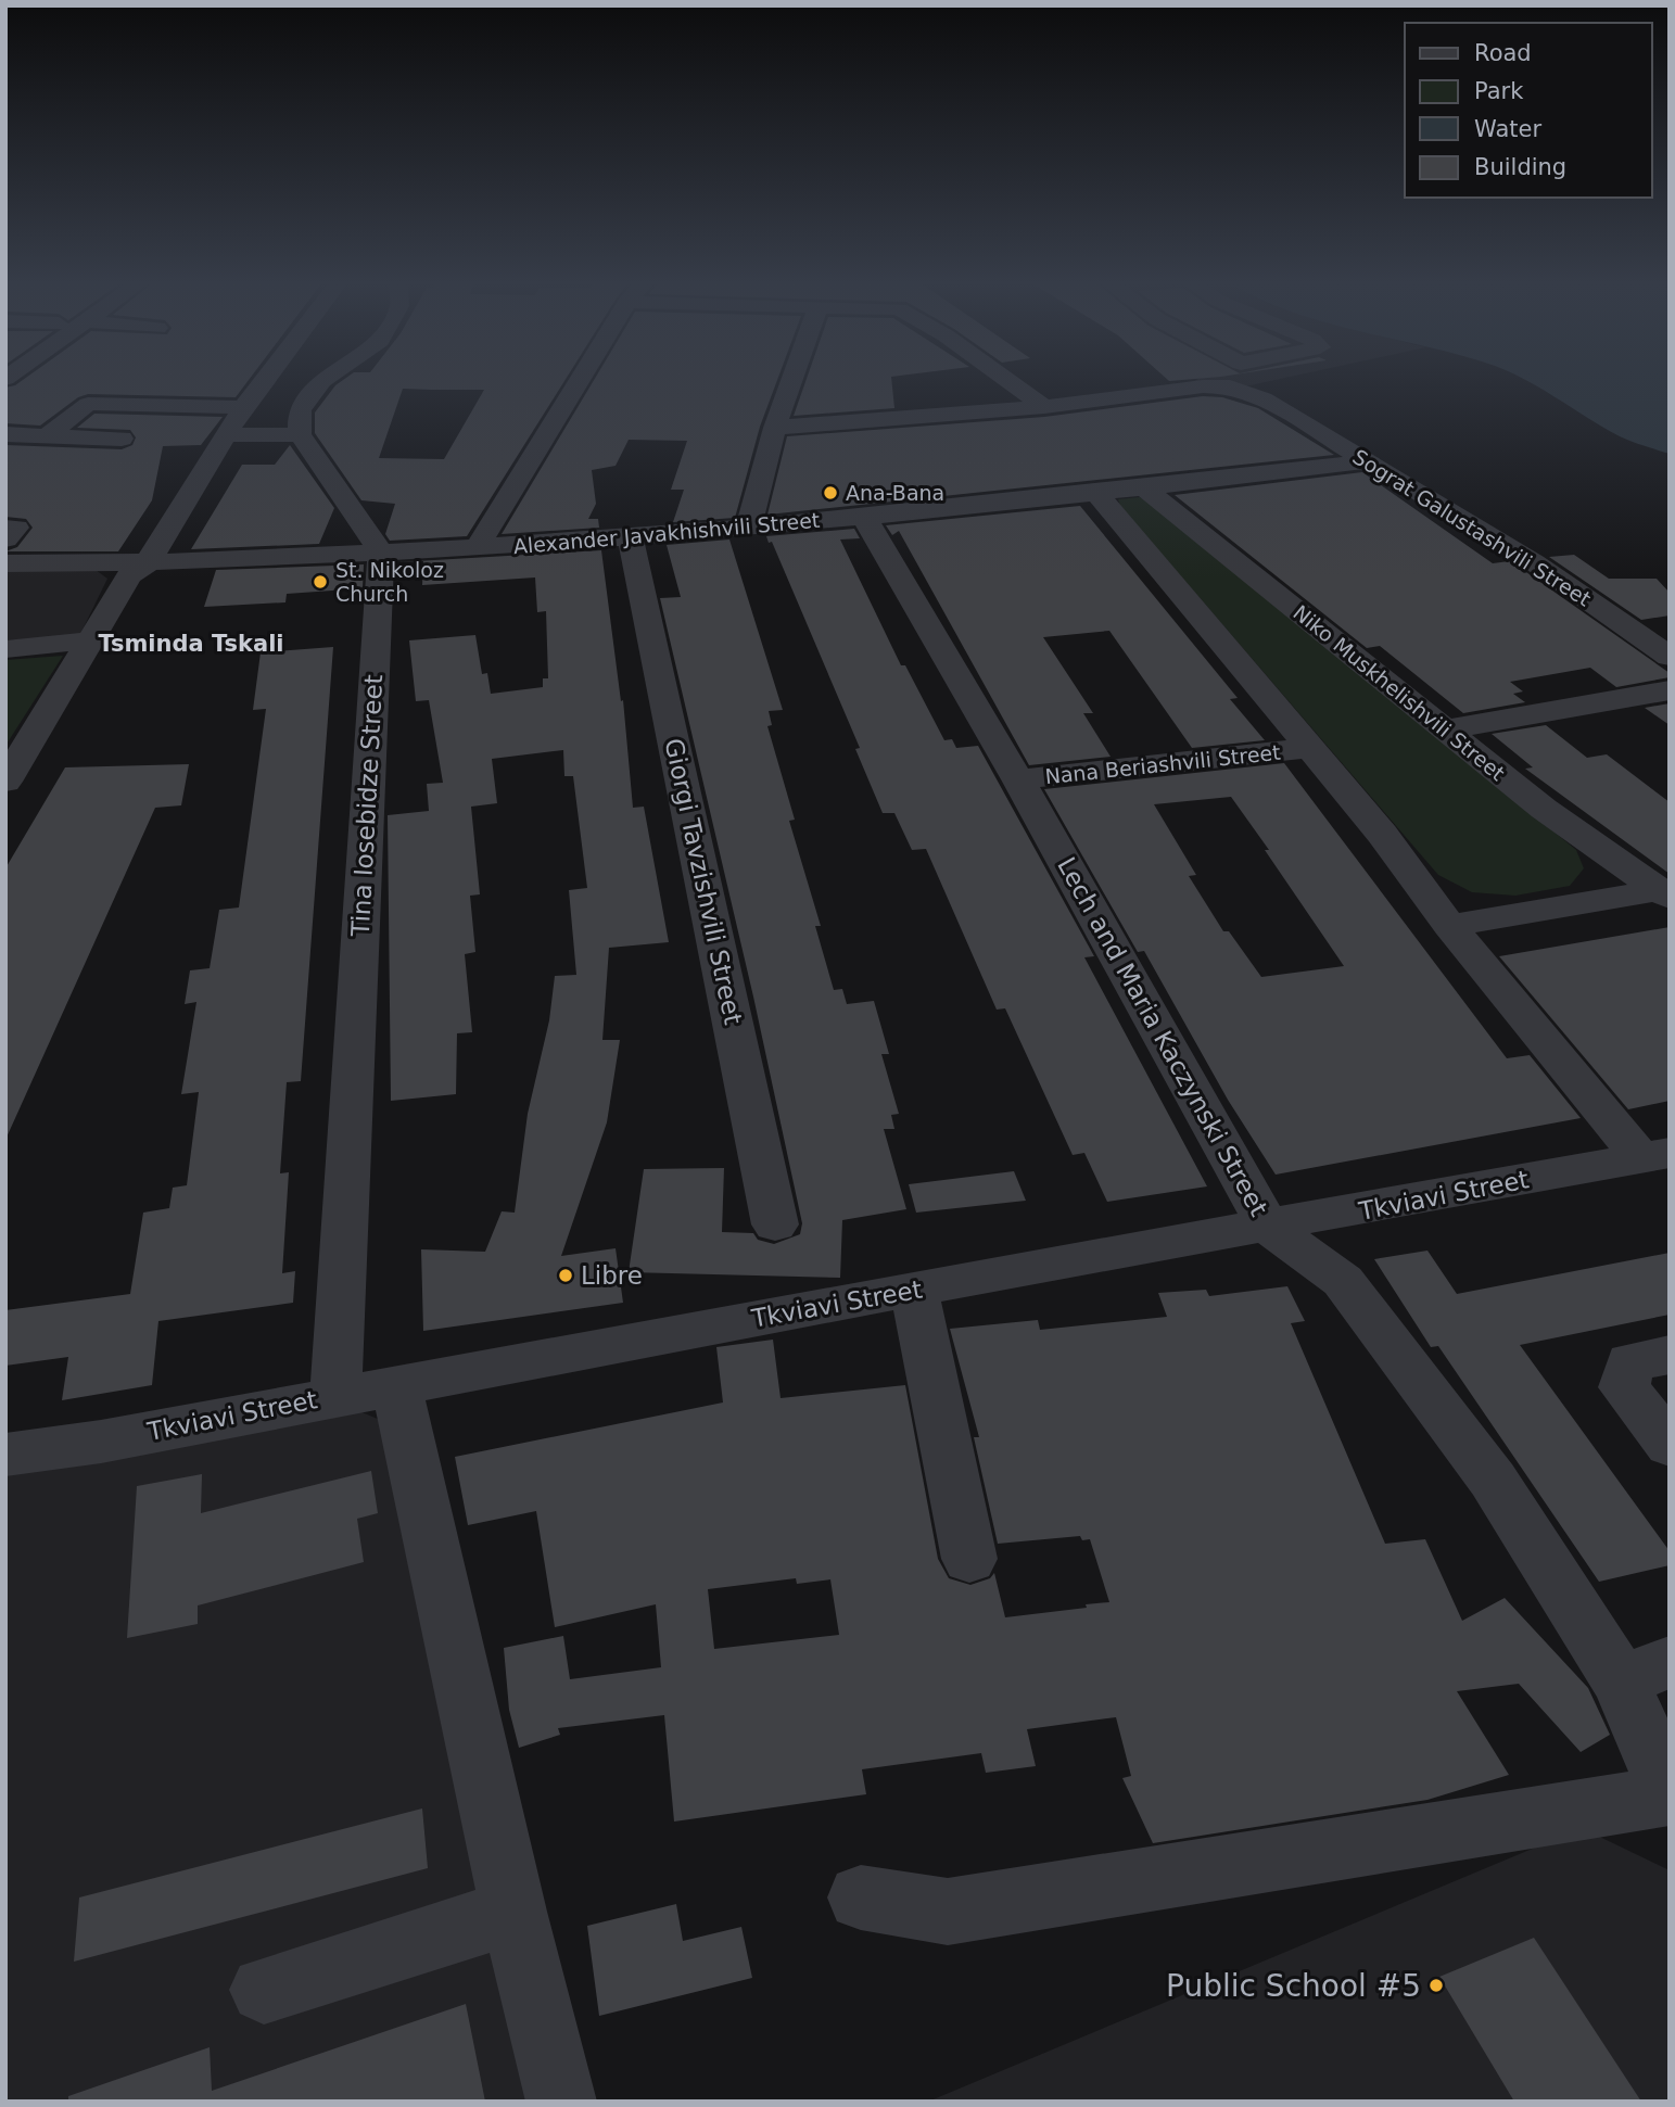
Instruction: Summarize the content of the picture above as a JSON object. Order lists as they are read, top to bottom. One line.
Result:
{"streets":{"street":["Sograt Galustashvili Street","Alexander Javakhishvili Street","Niko Muskhelishvili Street","Nana Beriashvili Street","Tina Iosebidze Street","Giorgi Tavzishvili Street","Lech and Maria Kaczynski Street","Tkviavi Street"]},"crossings":[["Sograt Galustashvili Street","Alexander Javakhishvili Street"],["Alexander Javakhishvili Street","Niko Muskhelishvili Street"],["Alexander Javakhishvili Street","Tina Iosebidze Street"],["Alexander Javakhishvili Street","Giorgi Tavzishvili Street"],["Alexander Javakhishvili Street","Lech and Maria Kaczynski Street"],["Nana Beriashvili Street","Lech and Maria Kaczynski Street"],["Tina Iosebidze Street","Tkviavi Street"],["Lech and Maria Kaczynski Street","Tkviavi Street"]],"districts":["Tsminda Tskali"],"places":["Ana-Bana","St. Nikoloz Church","Libre","Public School #5"],"legend":["Road","Park","Water","Building"]}
